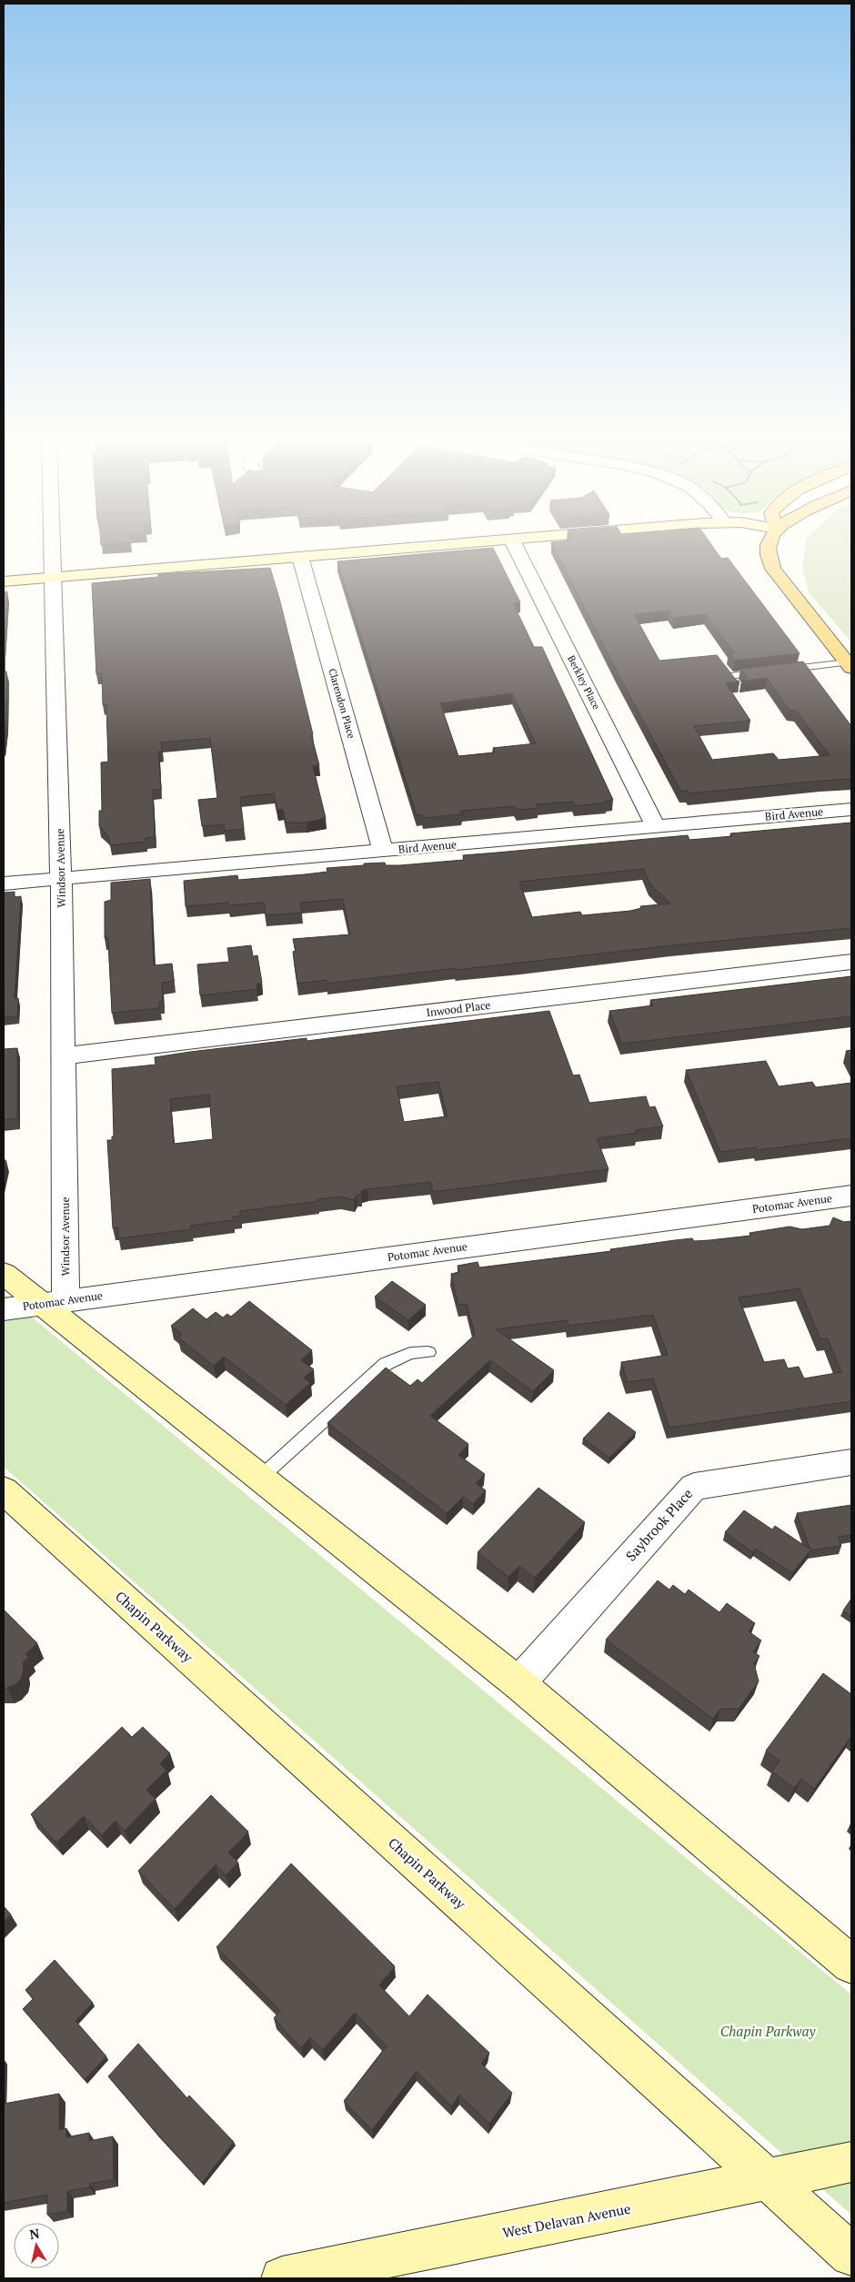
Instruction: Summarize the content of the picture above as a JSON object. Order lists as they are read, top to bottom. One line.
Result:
{"streets":{"street":["Berkley Place","Clarendon Place","Bird Avenue","Windsor Avenue","Inwood Place","Potomac Avenue","Saybrook Place","Chapin Parkway","West Delavan Avenue"]},"crossings":[["Berkley Place","Bird Avenue"],["Clarendon Place","Bird Avenue"],["Bird Avenue","Windsor Avenue"],["Windsor Avenue","Inwood Place"],["Windsor Avenue","Potomac Avenue"],["Chapin Parkway","West Delavan Avenue"]],"parks":["Chapin Parkway"],"north":"top"}
